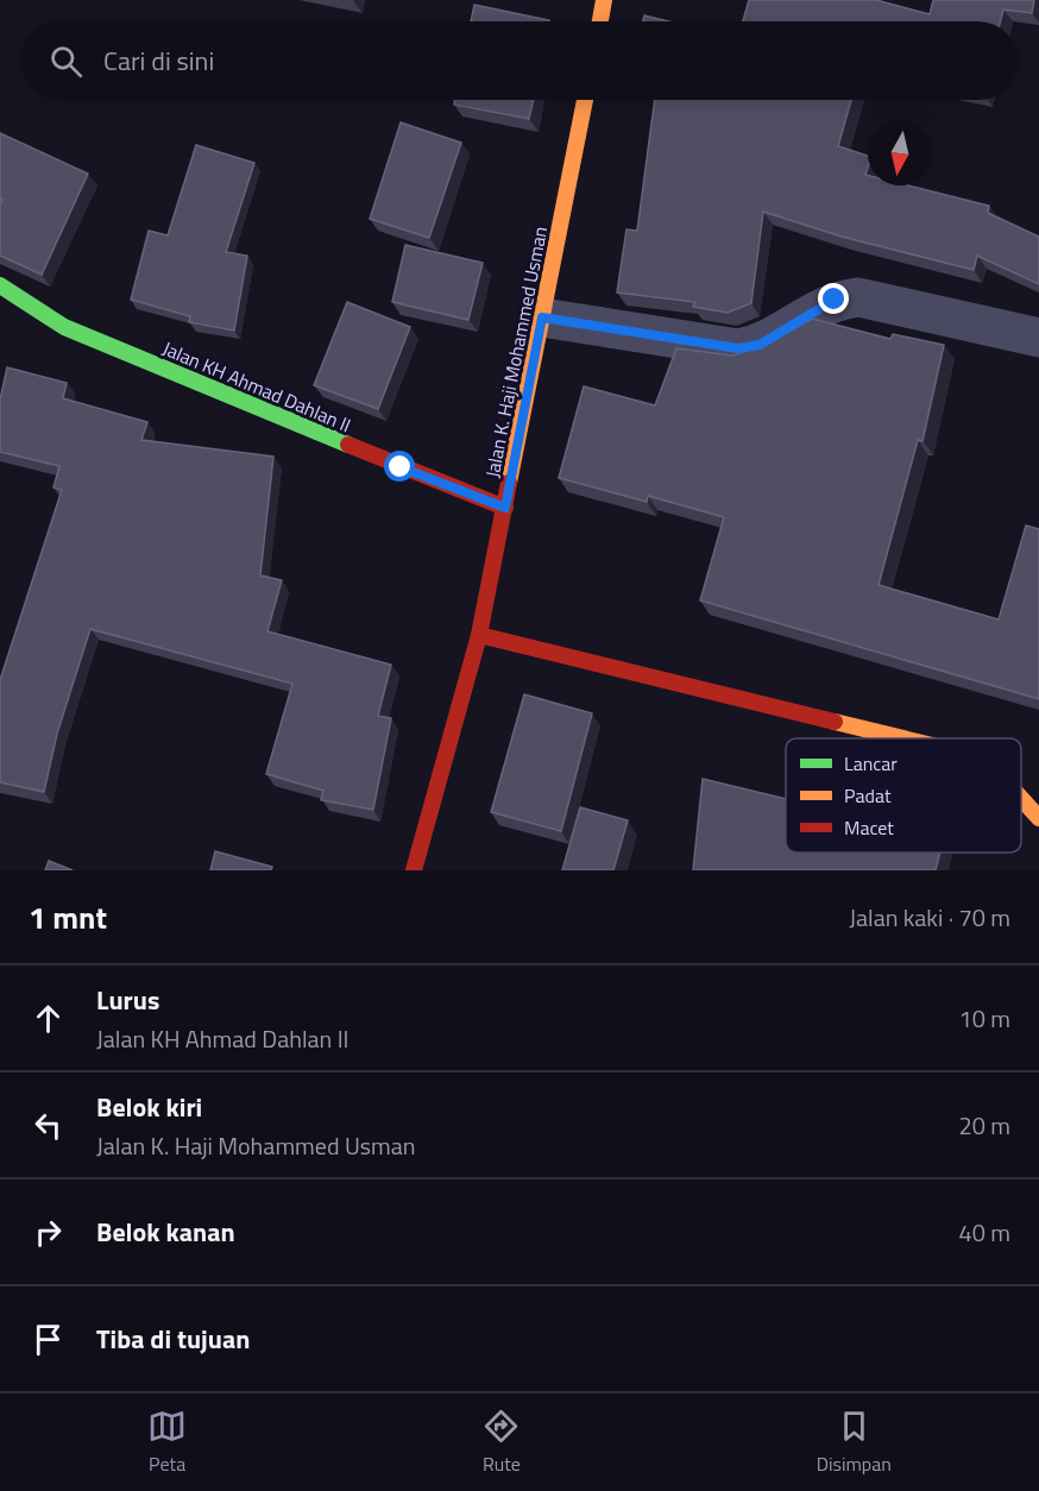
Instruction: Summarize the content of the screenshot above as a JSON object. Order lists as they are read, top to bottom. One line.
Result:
{"streets":{"street":["Jalan K. Haji Mohammed Usman","Jalan KH Ahmad Dahlan II"]},"crossings":[["Jalan K. Haji Mohammed Usman","Jalan KH Ahmad Dahlan II"]],"legend":["Lancar","Padat","Macet"],"north":"bottom","page":{"search":"Cari di sini","heading":["1 mnt","Jalan kaki · 70 m"],"list":[["Lurus","Jalan KH Ahmad Dahlan II","10 m"],["Belok kiri","Jalan K. Haji Mohammed Usman","20 m"],["Belok kanan","40 m"],"Tiba di tujuan"],"nav":["Peta","Rute","Disimpan"]}}
